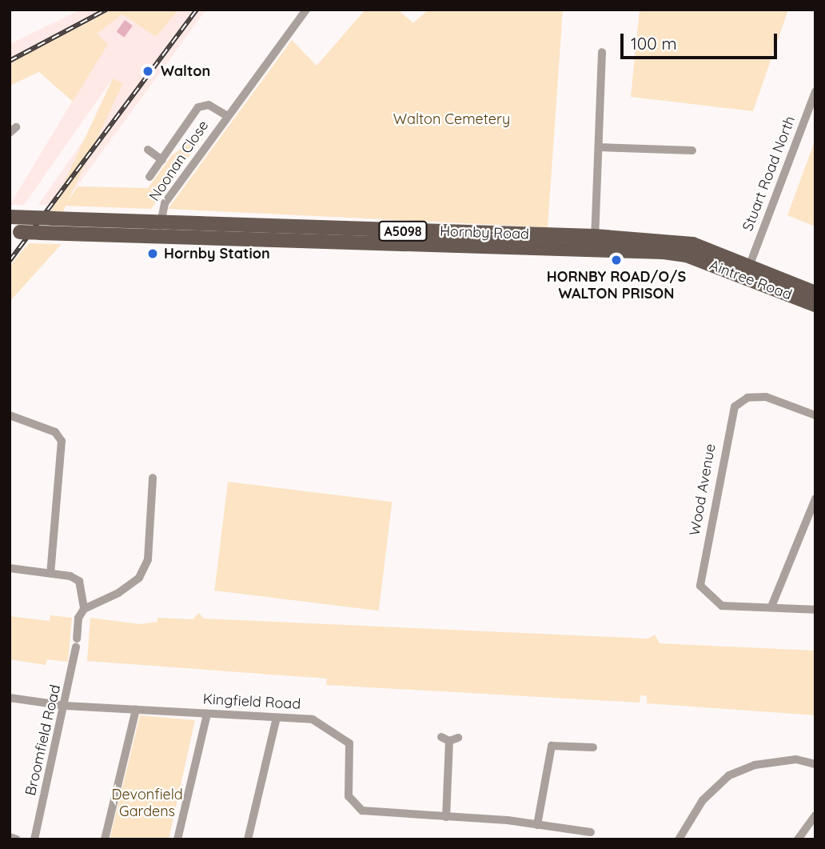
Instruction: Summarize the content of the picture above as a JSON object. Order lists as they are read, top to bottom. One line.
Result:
{"streets":{"main road":["A5098","Hornby Road","Aintree Road"],"street":["Noonan Close","Stuart Road North","Wood Avenue","Kingfield Road","Broomfield Road"]},"crossings":[["Noonan Close","Hornby Road"],["Stuart Road North","Hornby Road"],["Hornby Road","Aintree Road"],["Kingfield Road","Broomfield Road"]],"parks":["Walton Cemetery","Devonfield Gardens"],"places":["Walton","Hornby Station","HORNBY ROAD/O/S WALTON PRISON"],"scale_bar":"100 m"}
